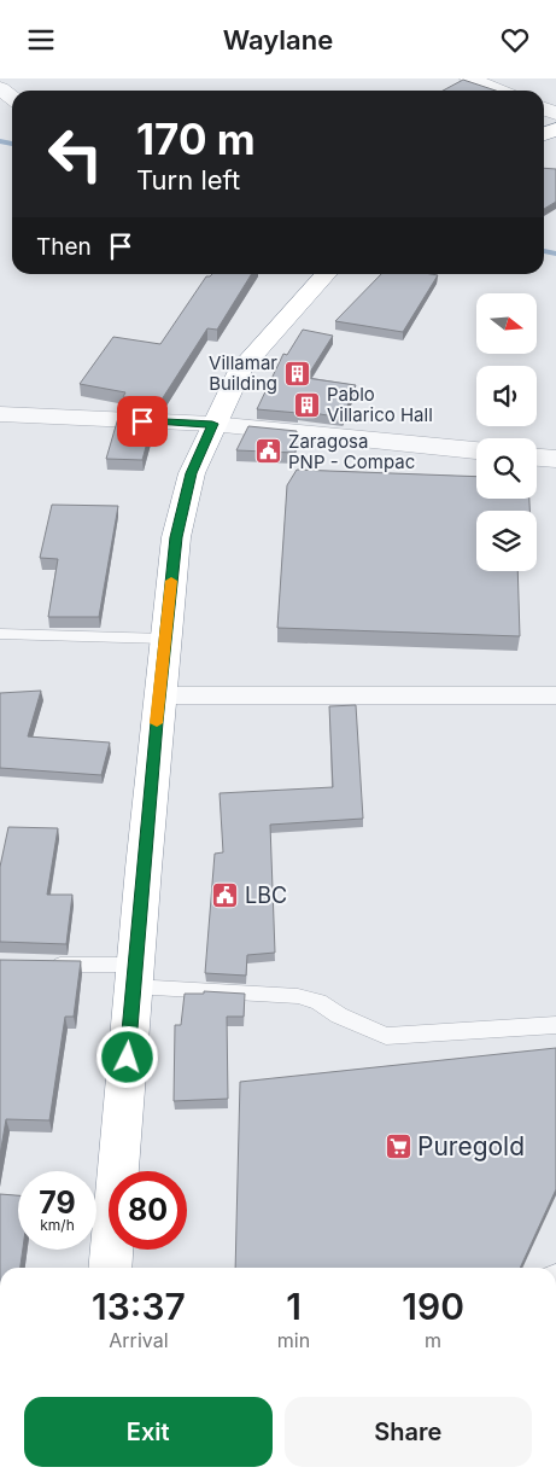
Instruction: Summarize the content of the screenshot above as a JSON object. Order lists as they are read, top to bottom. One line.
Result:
{"places":{"building":["Villamar Building","Pablo Villarico Hall"],"public building":["Zaragosa PNP - Compac","LBC"],"supermarket":["Puregold"]},"north":"right","page":{"header":"Waylane","turn":["170 m","Turn left"],"then":"Then","speed":"79 km/h","limit":"80","eta":["13:37","Arrival","1","min","190","m"],"buttons":["Exit","Share"]}}
